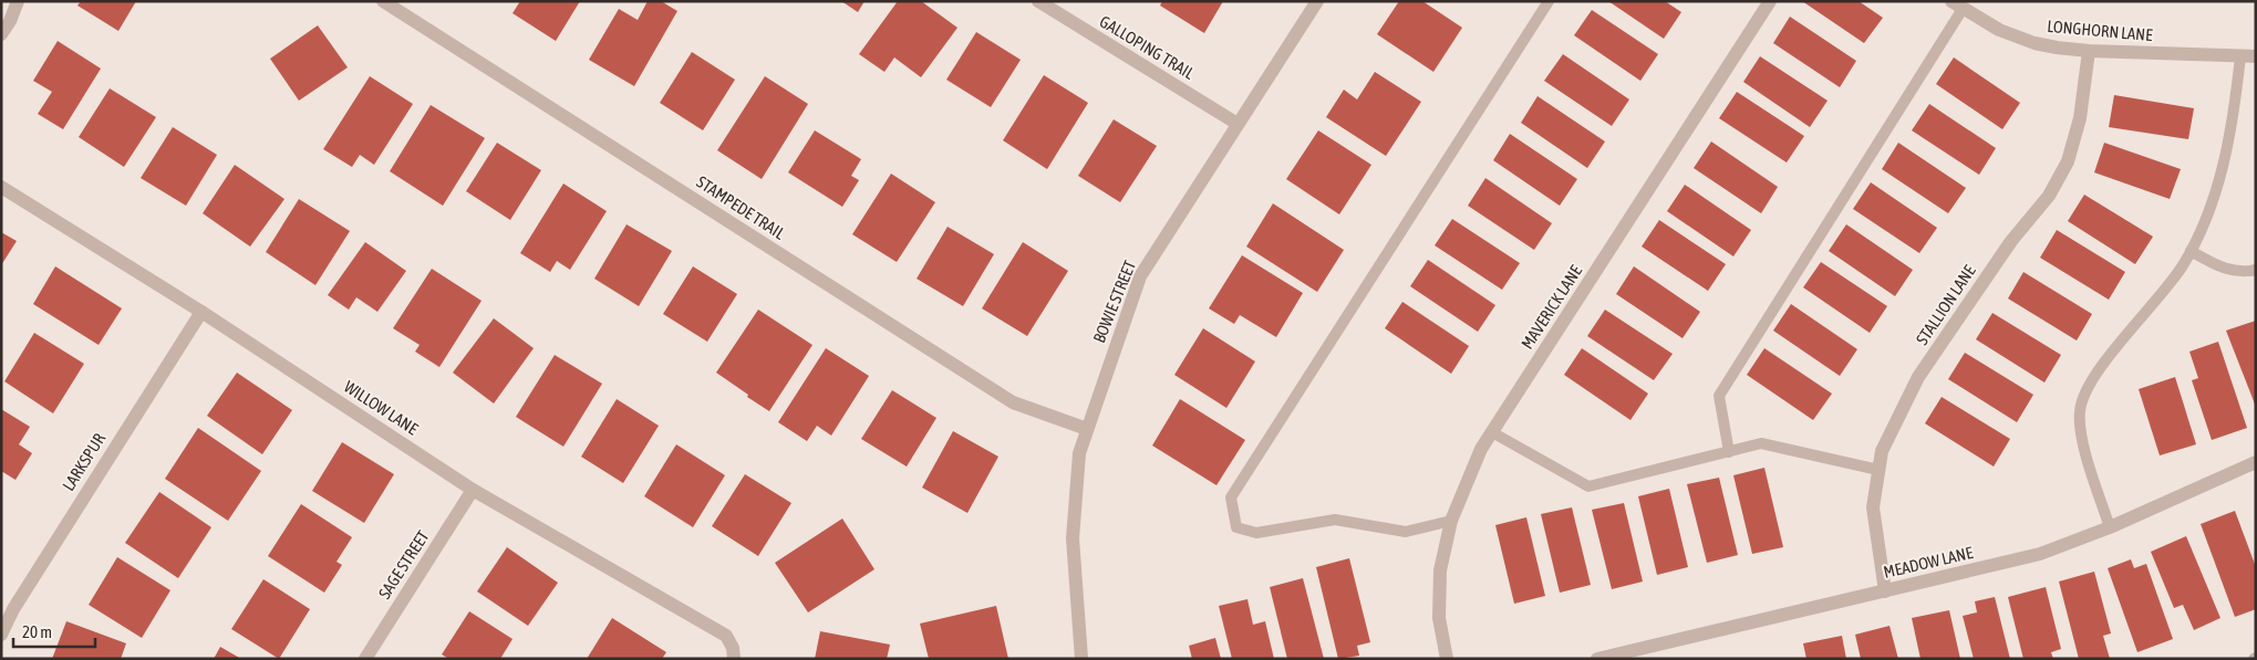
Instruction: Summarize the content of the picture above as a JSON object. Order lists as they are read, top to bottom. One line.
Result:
{"streets":{"street":["LONGHORN LANE","GALLOPING TRAIL","STAMPEDE TRAIL","BOWIE STREET","STALLION LANE","MAVERICK LANE","WILLOW LANE","LARKSPUR","MEADOW LANE","SAGE STREET"]},"crossings":[["LONGHORN LANE","STALLION LANE"],["GALLOPING TRAIL","BOWIE STREET"],["STAMPEDE TRAIL","BOWIE STREET"],["STALLION LANE","MEADOW LANE"],["WILLOW LANE","LARKSPUR"],["WILLOW LANE","SAGE STREET"]],"scale_bar":"20 m"}
